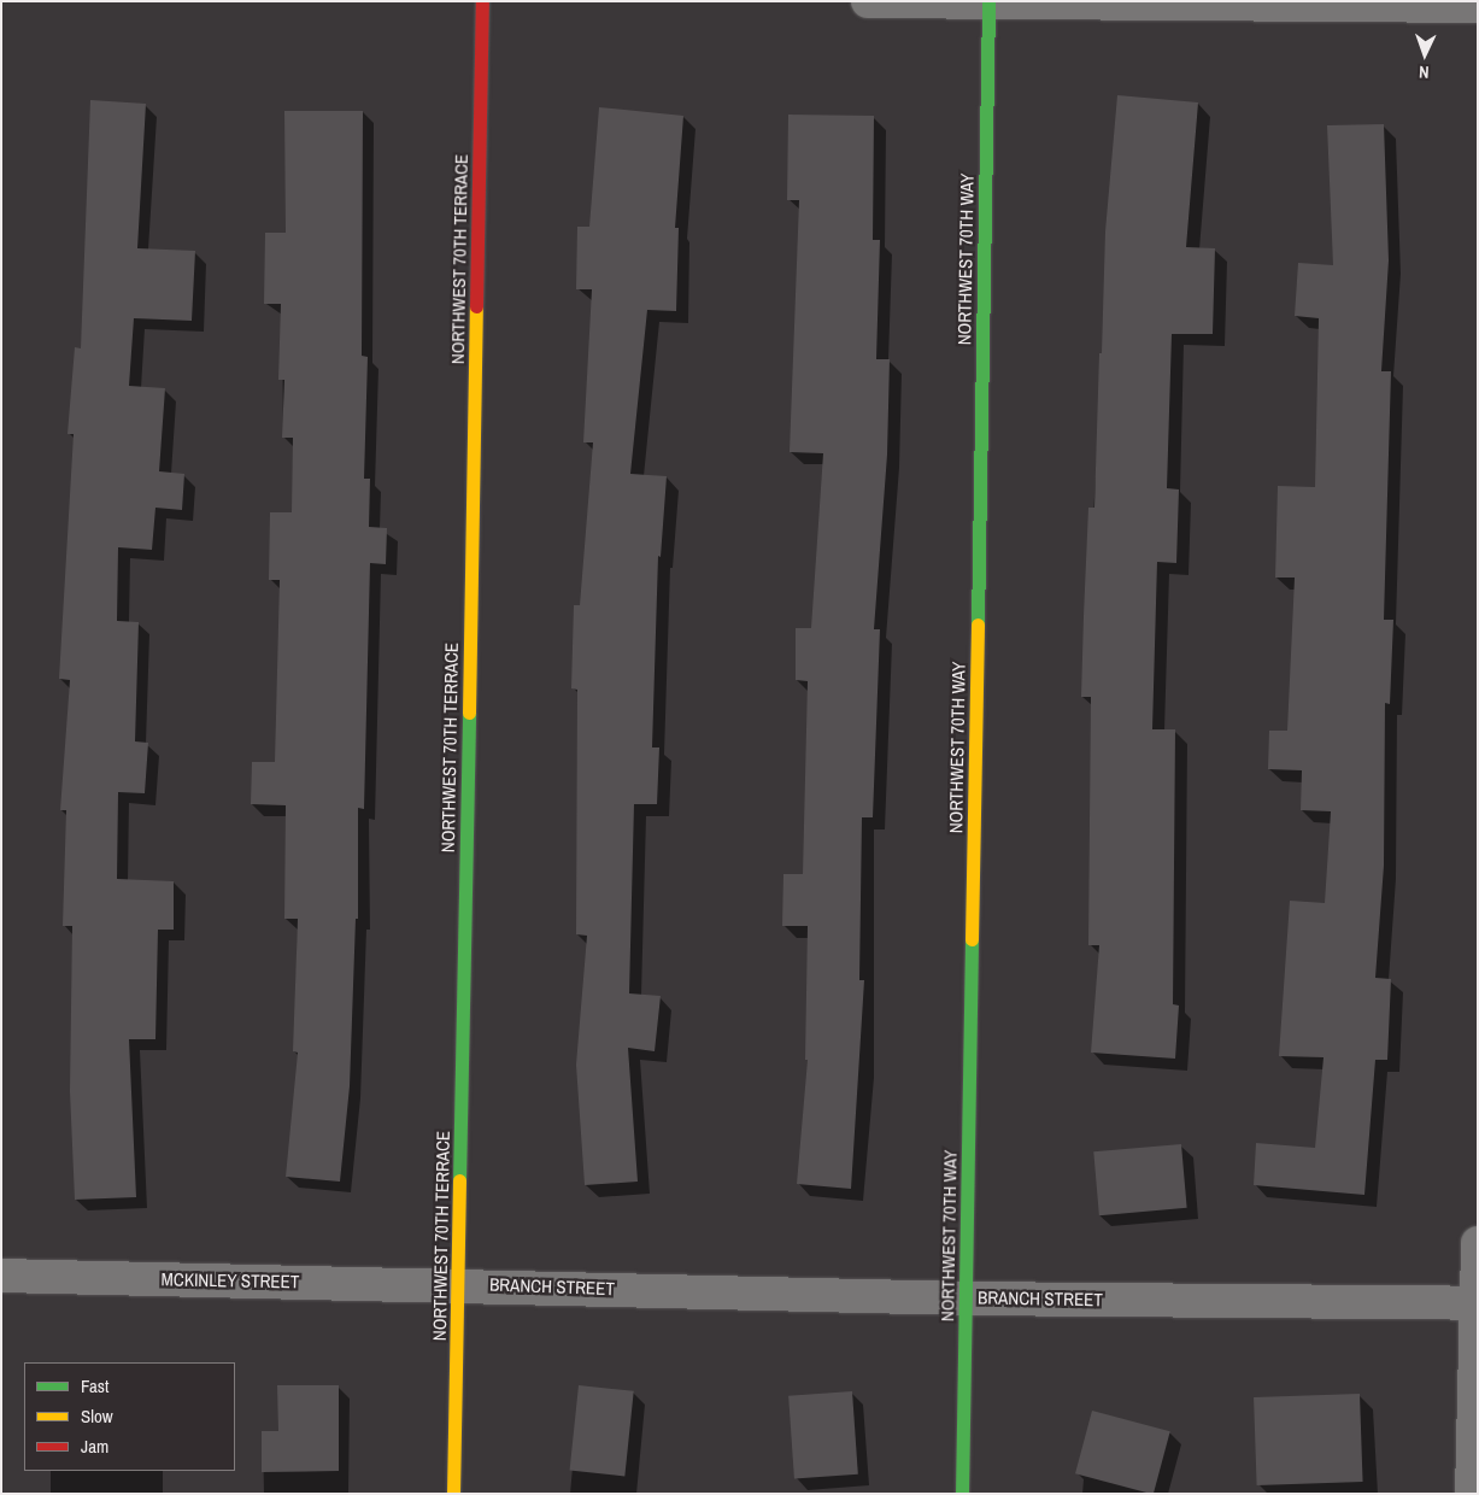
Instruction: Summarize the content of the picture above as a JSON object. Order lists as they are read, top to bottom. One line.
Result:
{"streets":{"street":["NORTHWEST 70TH TERRACE","NORTHWEST 70TH WAY","MCKINLEY STREET","BRANCH STREET"]},"crossings":[["NORTHWEST 70TH TERRACE","MCKINLEY STREET"],["NORTHWEST 70TH TERRACE","BRANCH STREET"],["NORTHWEST 70TH WAY","BRANCH STREET"],["MCKINLEY STREET","BRANCH STREET"]],"legend":["Fast","Slow","Jam"],"north":"bottom"}
